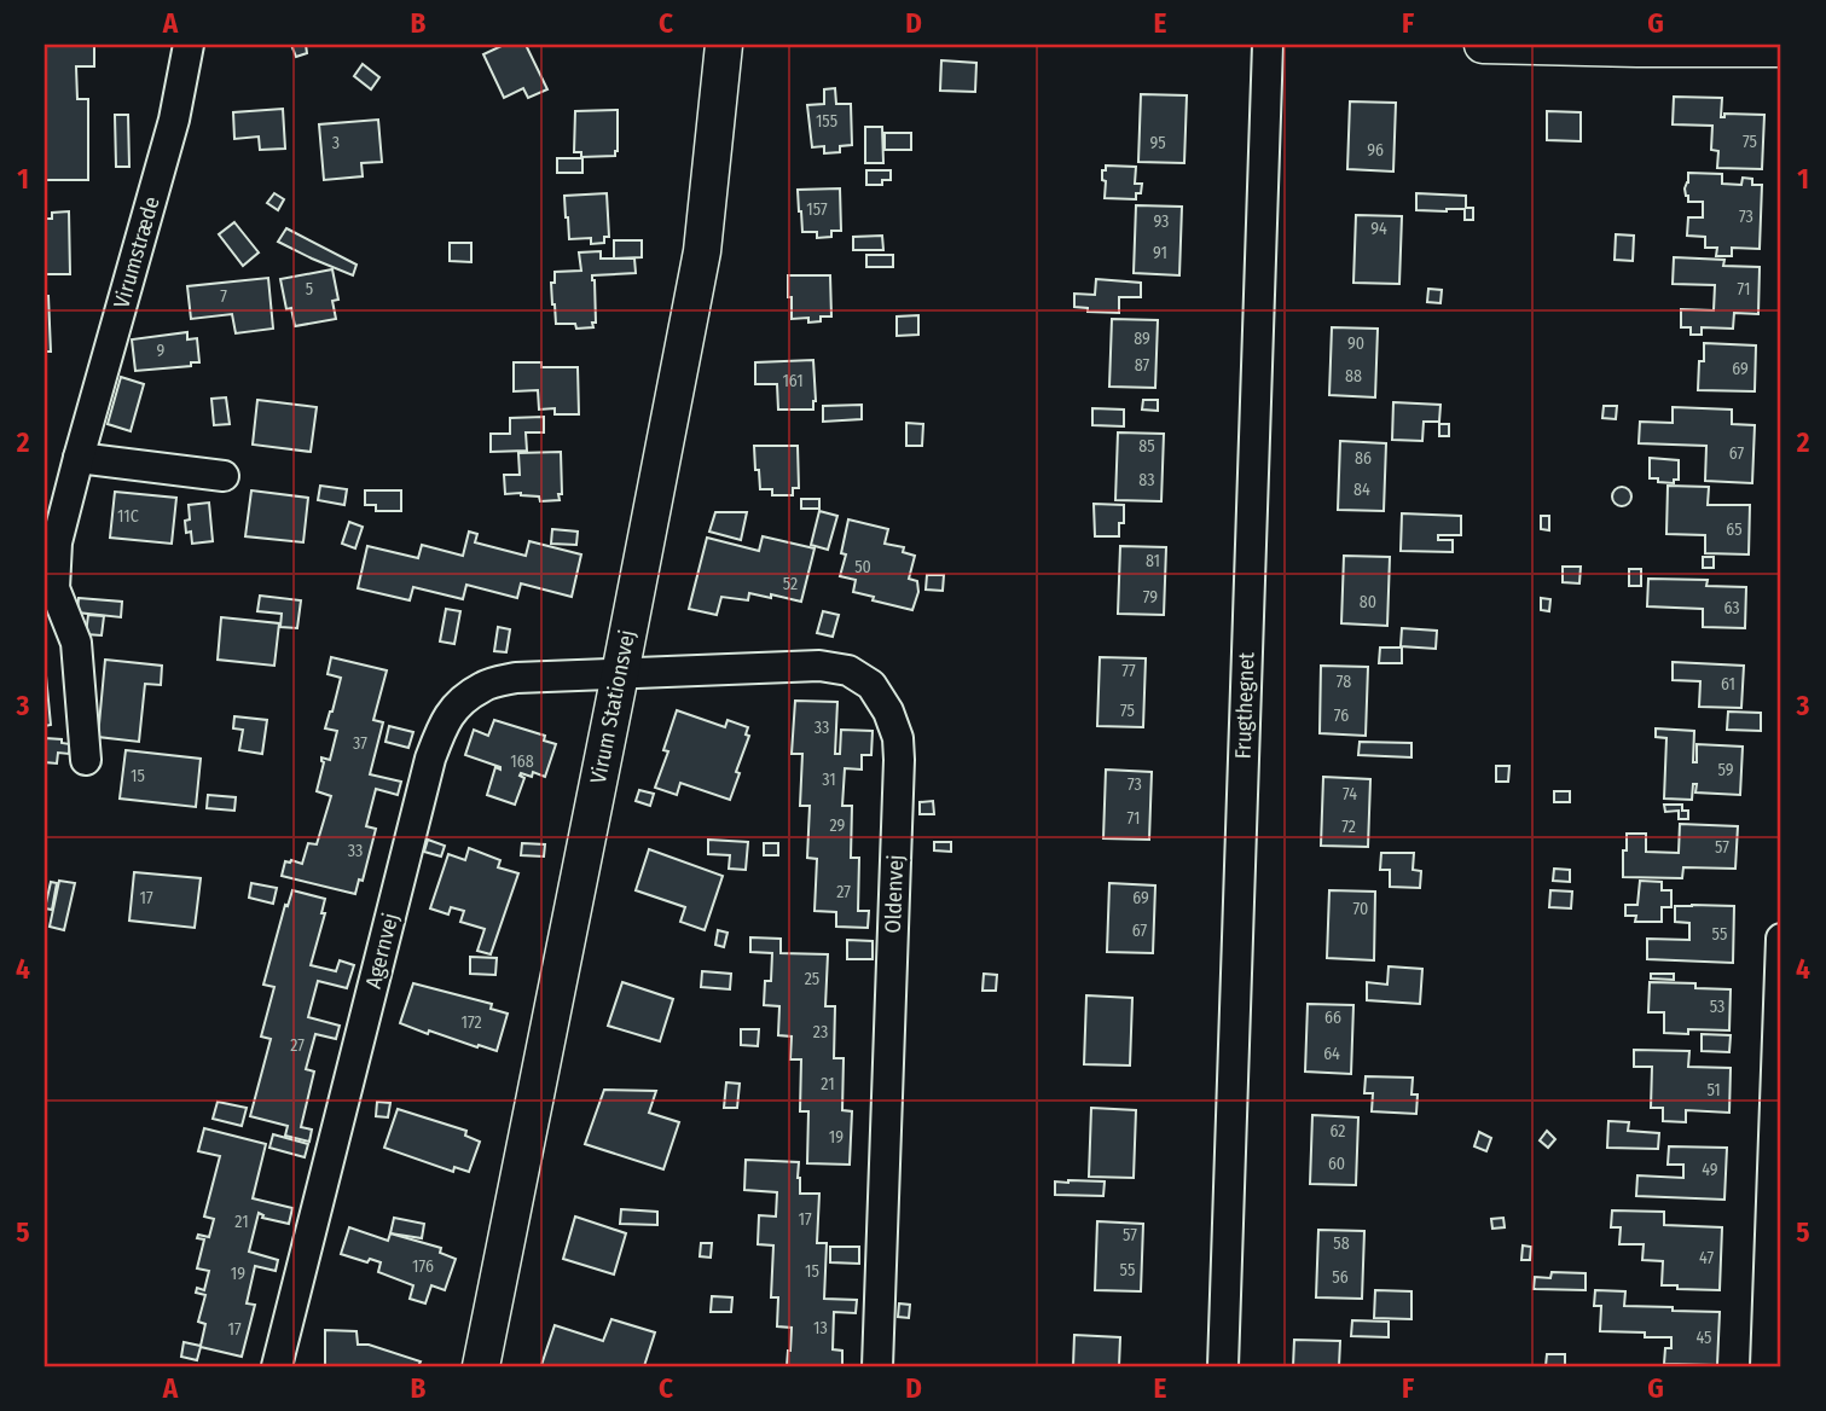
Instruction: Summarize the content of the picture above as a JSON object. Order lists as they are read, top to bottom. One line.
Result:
{"streets":{"street":["Virumstræde","Frugthegnet","Virum Stationsvej","Oldenvej","Agernvej"]},"crossings":[["Virum Stationsvej","Oldenvej"],["Virum Stationsvej","Agernvej"],["Oldenvej","Agernvej"]],"house_numbers":["155","75","3","95","96","157","73","93","94","91","5","71","7","89","90","9","87","69","88","161","85","67","86","83","84","11C","65","81","50","52","79","80","63","77","78","61","75","76","33","37","168","59","15","31","73","74","71","29","72","57","33","27","17","69","70","67","55","25","53","66","172","23","27","64","21","51","62","19","60","49","17","21","57","58","47","176","55","15","19","56","13","17","45"],"grid":{"columns":["A","B","C","D","E","F","G"],"rows":["1","2","3","4","5"]}}
